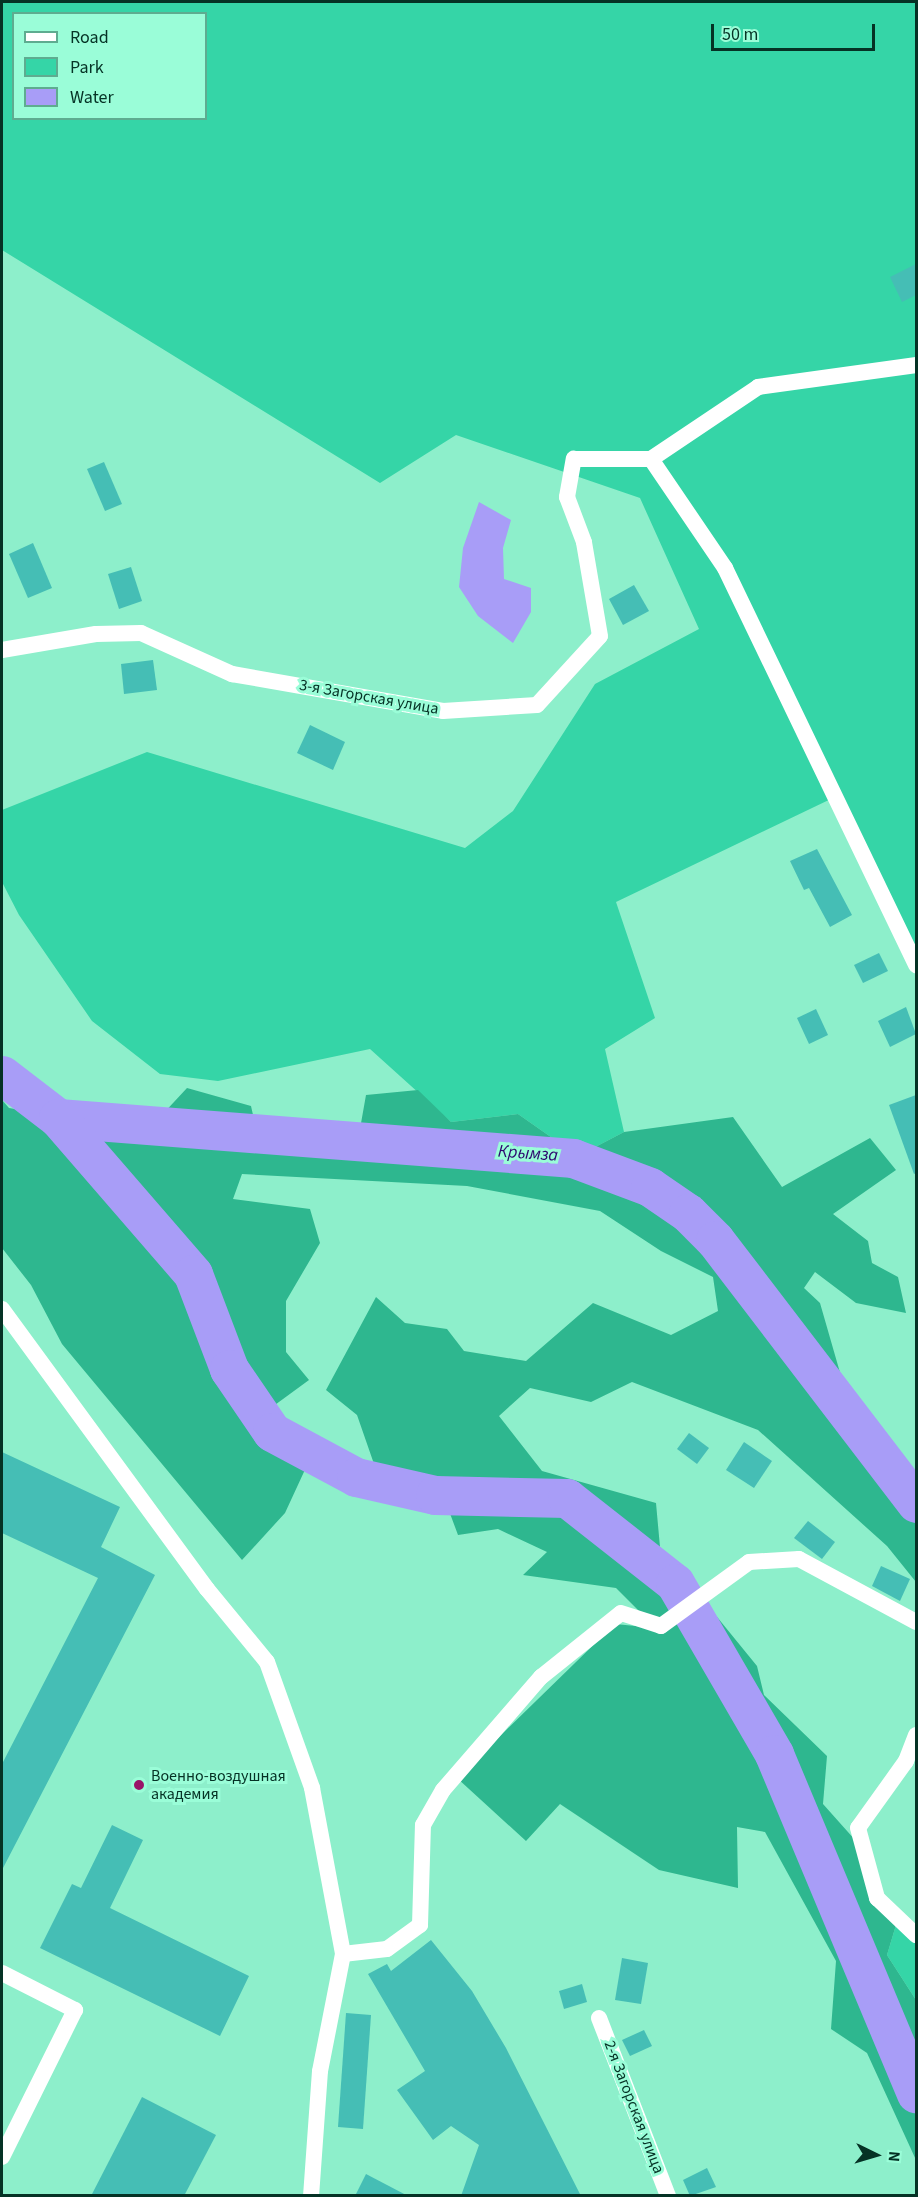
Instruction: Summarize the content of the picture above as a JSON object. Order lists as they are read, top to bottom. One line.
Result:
{"streets":{"street":["3-я Загорская улица","2-я Загорская улица"]},"water":["Крымза"],"places":["Военно-воздушная академия"],"legend":["Road","Park","Water"],"scale_bar":"50 m","north":"right"}
